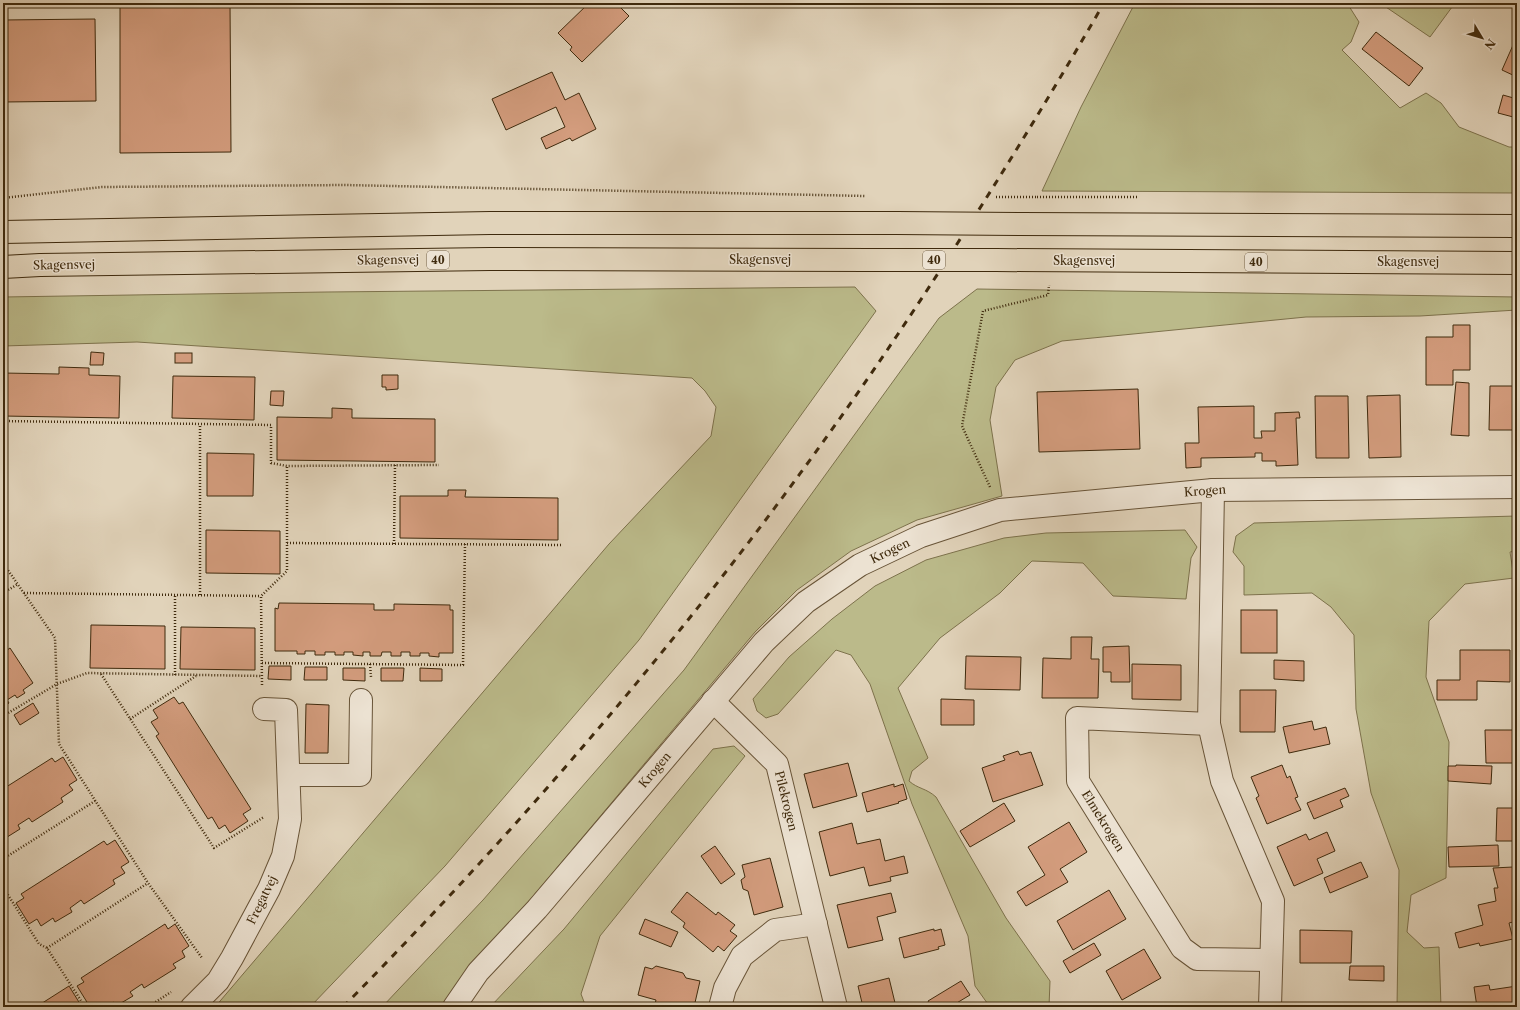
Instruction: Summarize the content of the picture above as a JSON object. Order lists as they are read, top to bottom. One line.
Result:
{"streets":{"main road":["Skagensvej","40"],"street":["Krogen","Pilekrogen","Elmekrogen","Fregatvej"]},"crossings":[["Krogen","Pilekrogen"]],"north":"bottom right"}
